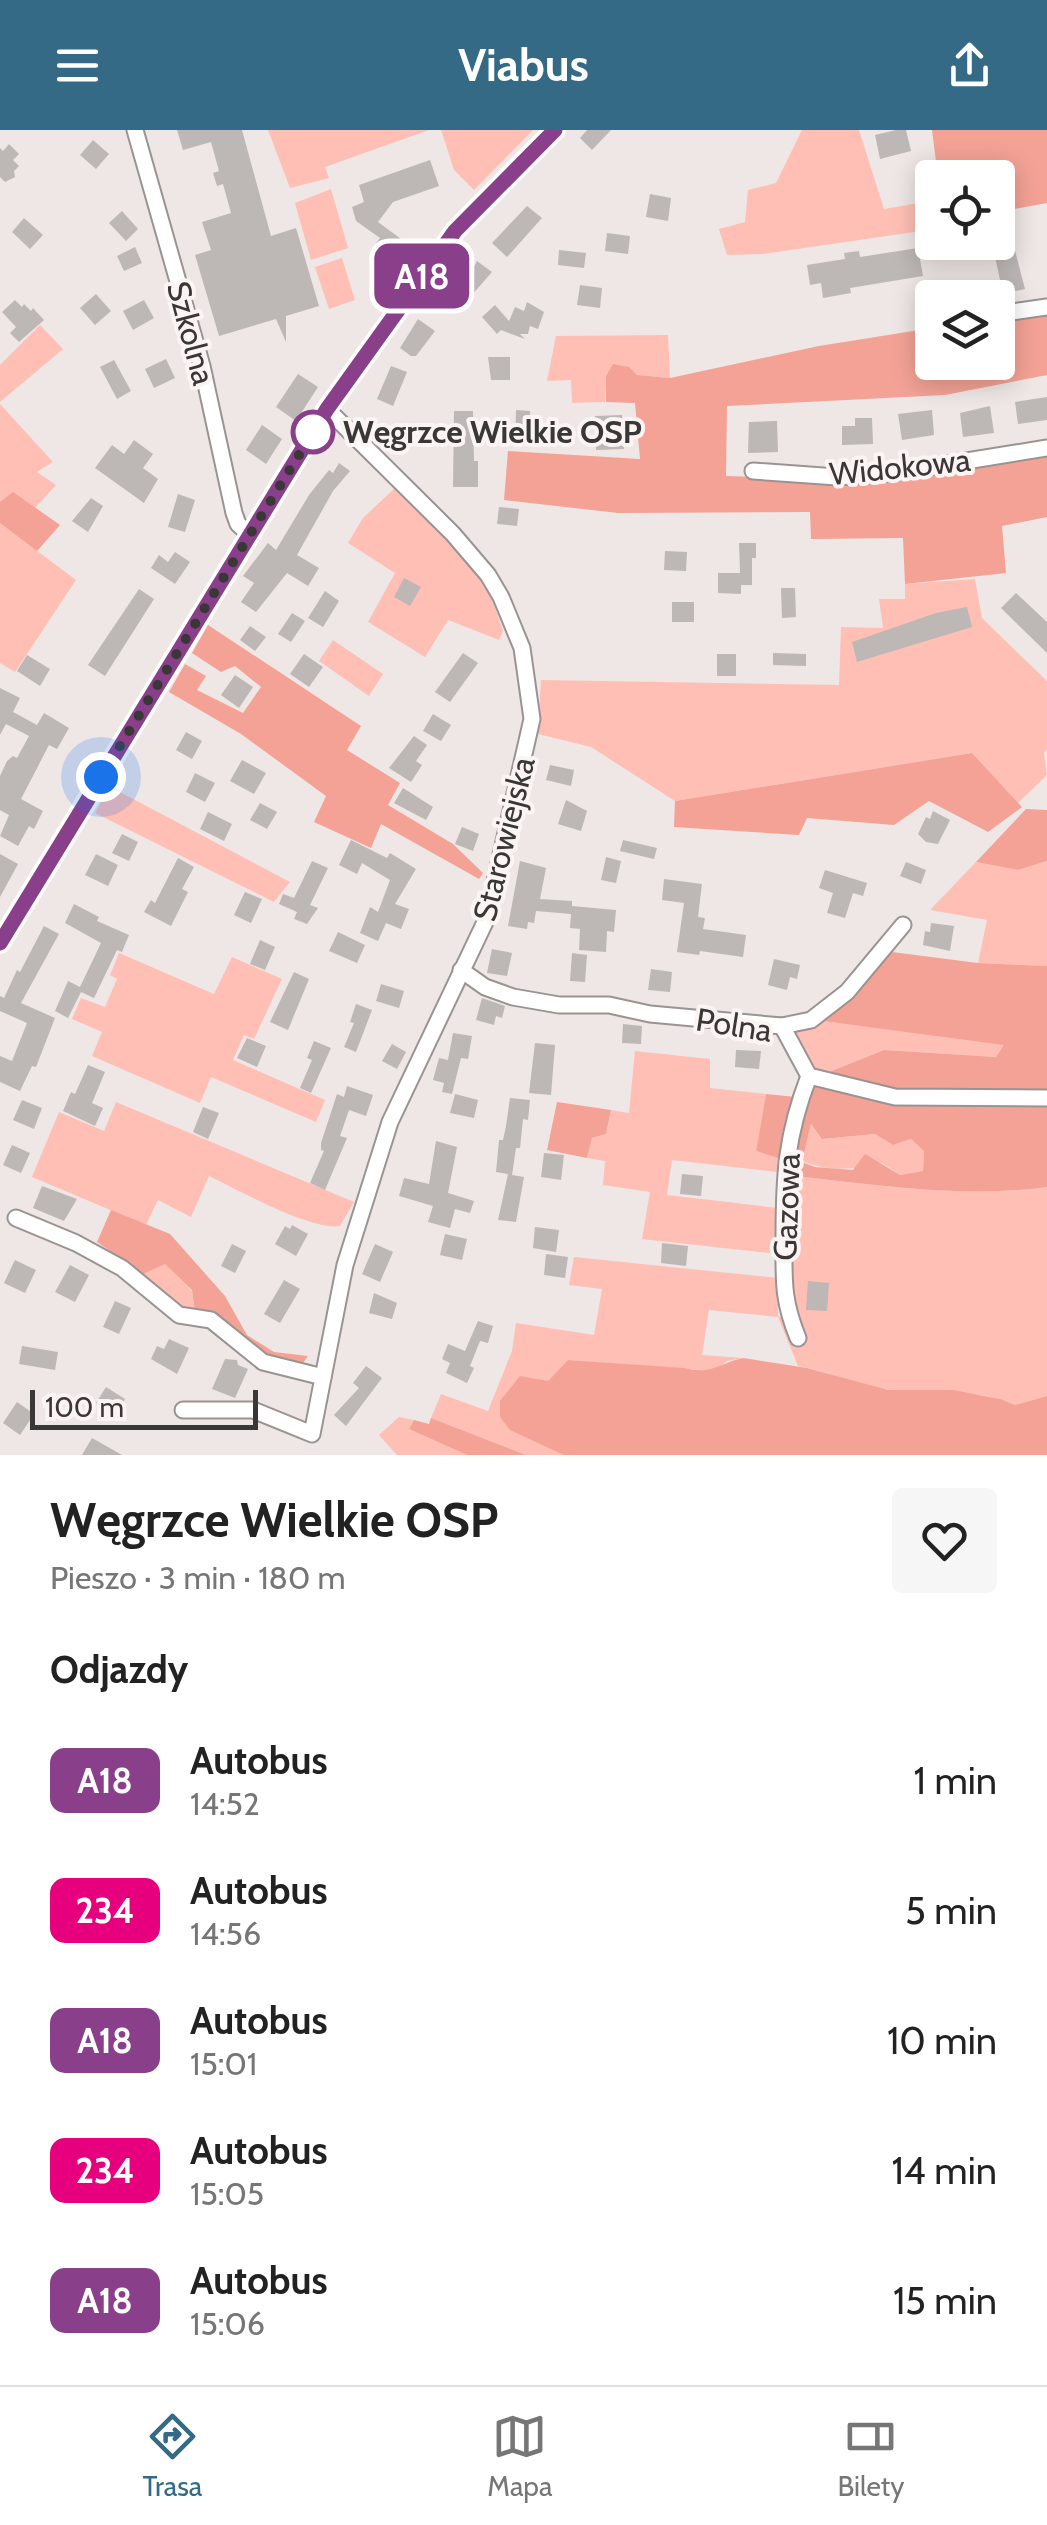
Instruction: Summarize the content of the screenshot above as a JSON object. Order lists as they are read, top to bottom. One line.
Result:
{"streets":{"street":["Szkolna","Widokowa","Starowiejska","Polna","Gazowa"]},"crossings":[["Starowiejska","Polna"],["Polna","Gazowa"]],"places":["Węgrzce Wielkie OSP"],"lines":["bus line A18"],"scale_bar":"100 m","page":{"header":"Viabus","on_map":"A18","scale":"100 m","heading":[["Węgrzce Wielkie OSP","Pieszo · 3 min · 180 m"],"Odjazdy"],"list":[{"mark":"A18","name":"Autobus","note":"14:52","value":"1 min"},{"mark":"234","name":"Autobus","note":"14:56","value":"5 min"},{"mark":"A18","name":"Autobus","note":"15:01","value":"10 min"},{"mark":"234","name":"Autobus","note":"15:05","value":"14 min"},{"mark":"A18","name":"Autobus","note":"15:06","value":"15 min"}],"tabs":["Trasa","Mapa","Bilety"]}}
